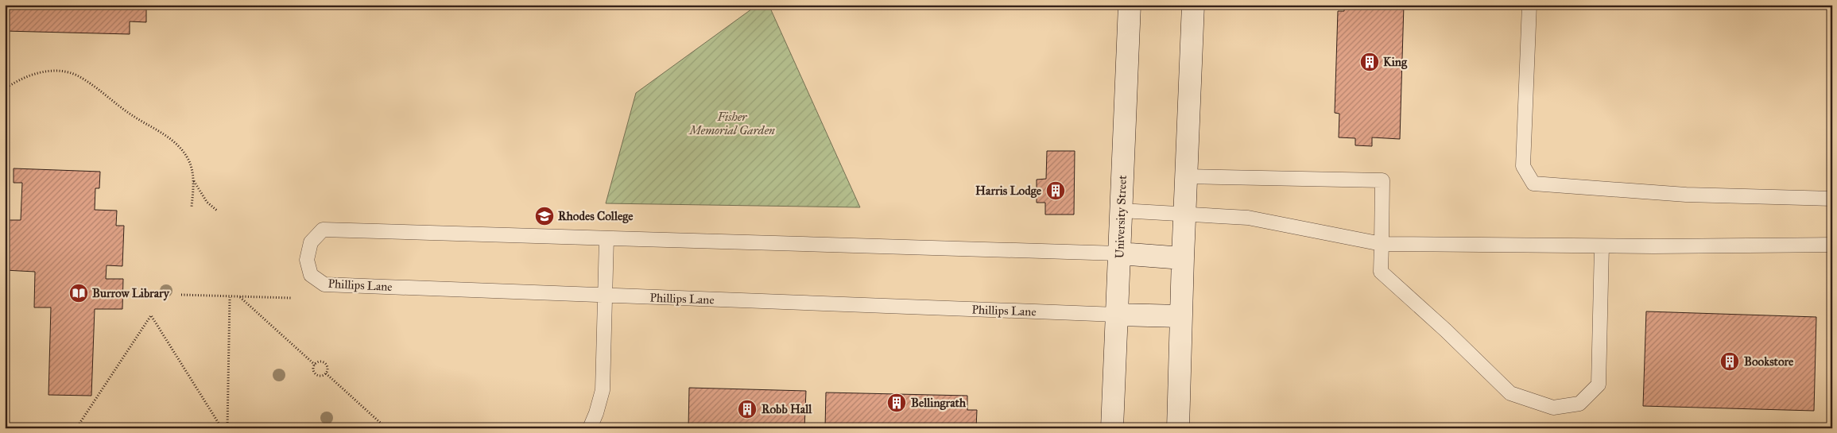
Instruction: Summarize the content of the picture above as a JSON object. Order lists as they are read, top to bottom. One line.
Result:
{"streets":{"main road":["University Street"],"lane":["Phillips Lane"]},"crossings":[["University Street","Phillips Lane"]],"parks":["Fisher Memorial Garden"],"places":{"building":["King","Harris Lodge","Bookstore","Bellingrath","Robb Hall"],"school or university":["Rhodes College"],"library":["Burrow Library"]}}
